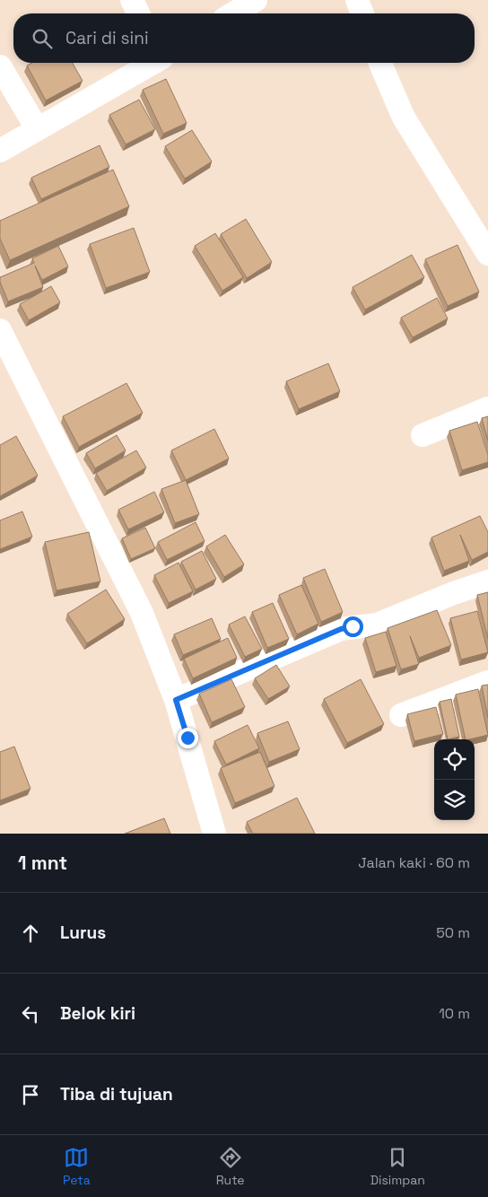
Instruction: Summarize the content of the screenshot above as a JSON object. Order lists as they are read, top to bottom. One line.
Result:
{"page":{"search":"Cari di sini","heading":["1 mnt","Jalan kaki · 60 m"],"list":[["Lurus","50 m"],["Belok kiri","10 m"],"Tiba di tujuan"],"nav":["Peta","Rute","Disimpan"]}}
